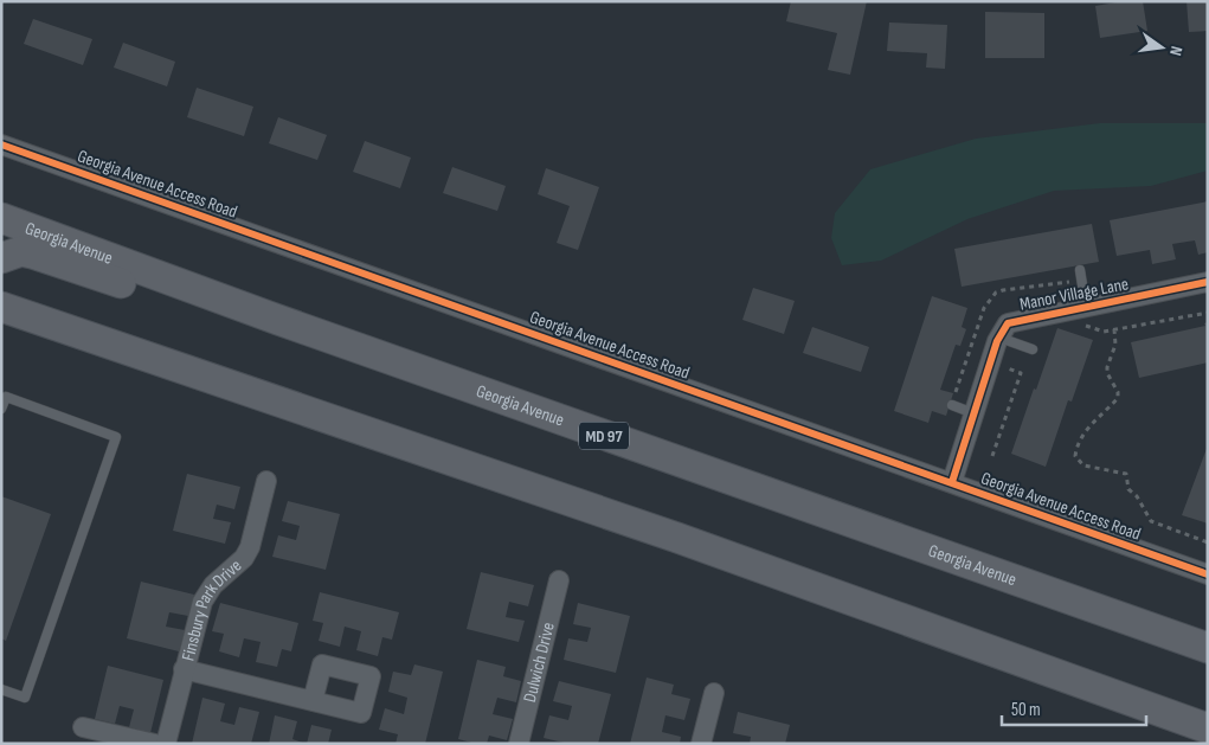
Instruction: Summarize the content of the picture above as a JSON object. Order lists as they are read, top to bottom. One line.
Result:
{"streets":{"main road":["Georgia Avenue","MD 97"],"street":["Georgia Avenue Access Road","Manor Village Lane","Finsbury Park Drive","Dulwich Drive"]},"crossings":[["Georgia Avenue Access Road","Manor Village Lane"]],"scale_bar":"50 m","north":"right"}
